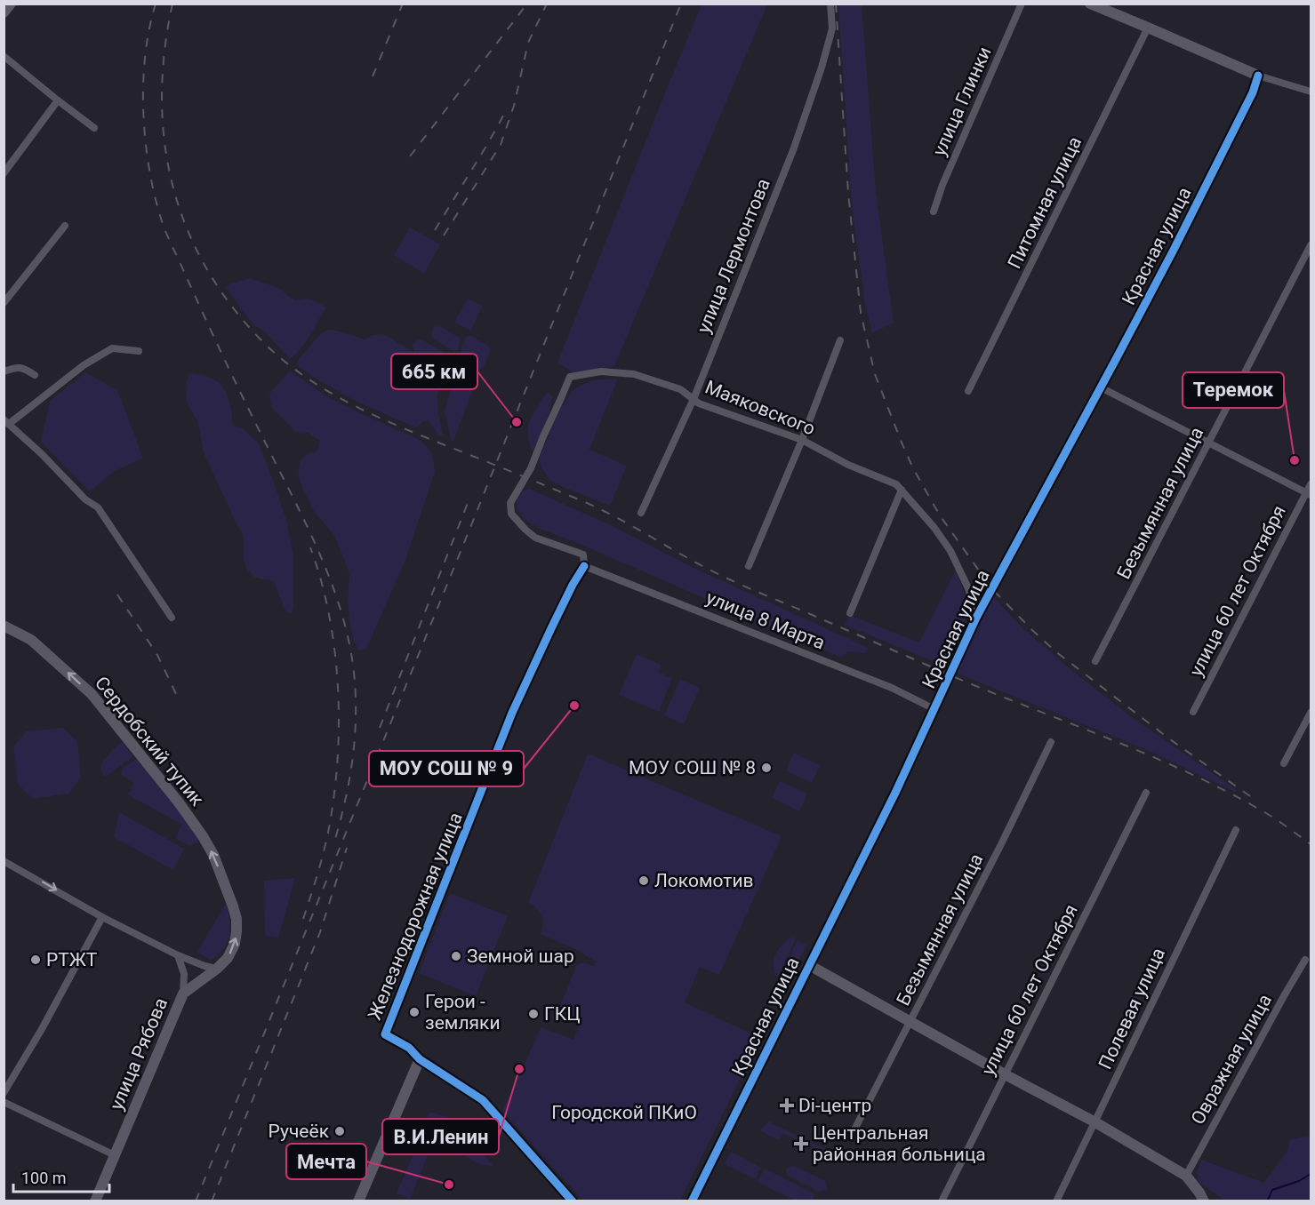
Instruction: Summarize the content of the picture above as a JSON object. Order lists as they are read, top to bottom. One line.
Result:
{"streets":{"street":["улица Глинки","Питомная улица","Красная улица","улица Лермонтова","Маяковского","Безымянная улица","улица 60 лет Октября","улица 8 Марта","Сердобский тупик","Железнодорожная улица","Полевая улица","улица Рябова","Овражная улица"]},"crossings":[["Красная улица","Маяковского"],["Красная улица","улица 8 Марта"],["улица Лермонтова","Маяковского"],["Маяковского","улица 8 Марта"],["Маяковского","Железнодорожная улица"],["улица 8 Марта","Железнодорожная улица"],["Сердобский тупик","улица Рябова"]],"one_way":["Сердобский тупик"],"parks":["Городской ПКиО"],"places":{"other":["665 км","Теремок","МОУ СОШ № 9","МОУ СОШ № 8","Локомотив","Земной шар","РТЖТ","Герои - земляки","ГКЦ","В.И.Ленин","Ручеёк","Мечта"],"health":["Di-центр","Центральная районная больница"]},"scale_bar":"100 m"}
